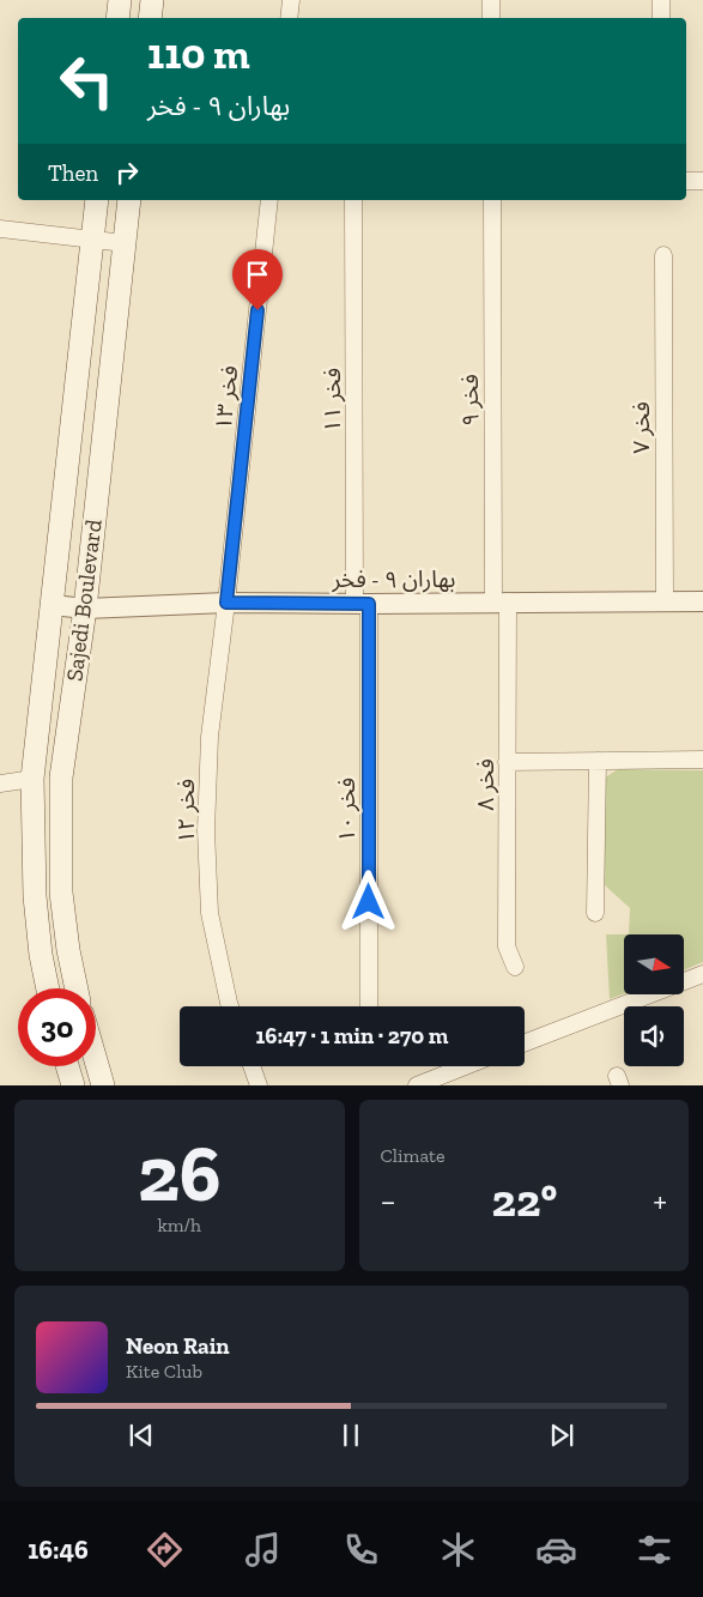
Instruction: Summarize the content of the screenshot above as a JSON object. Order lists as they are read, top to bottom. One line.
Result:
{"streets":{"main road":["Sajedi Boulevard"],"street":["فخر ۱۳","فخر ۱۱","فخر ۹","فخر ۷","بهاران ۹ - فخر","فخر ۸","فخر ۱۰","فخر ۱۲"]},"crossings":[["فخر ۱۳","بهاران ۹ - فخر"],["فخر ۱۳","فخر ۱۲"],["فخر ۱۱","بهاران ۹ - فخر"],["فخر ۱۱","فخر ۱۰"],["فخر ۹","بهاران ۹ - فخر"],["فخر ۹","فخر ۸"],["فخر ۷","بهاران ۹ - فخر"],["بهاران ۹ - فخر","Sajedi Boulevard"],["بهاران ۹ - فخر","فخر ۸"],["بهاران ۹ - فخر","فخر ۱۰"],["بهاران ۹ - فخر","فخر ۱۲"]],"north":"right","page":{"turn":["110 m","بهاران ۹ - فخر"],"then":"Then","limit":"30","trip":"16:47 · 1 min · 270 m","tile":[["26","km/h"],"Climate"],"heat":["−","22°","+"],"song":["Neon Rain","Kite Club"],"tabs":"16:46"}}
